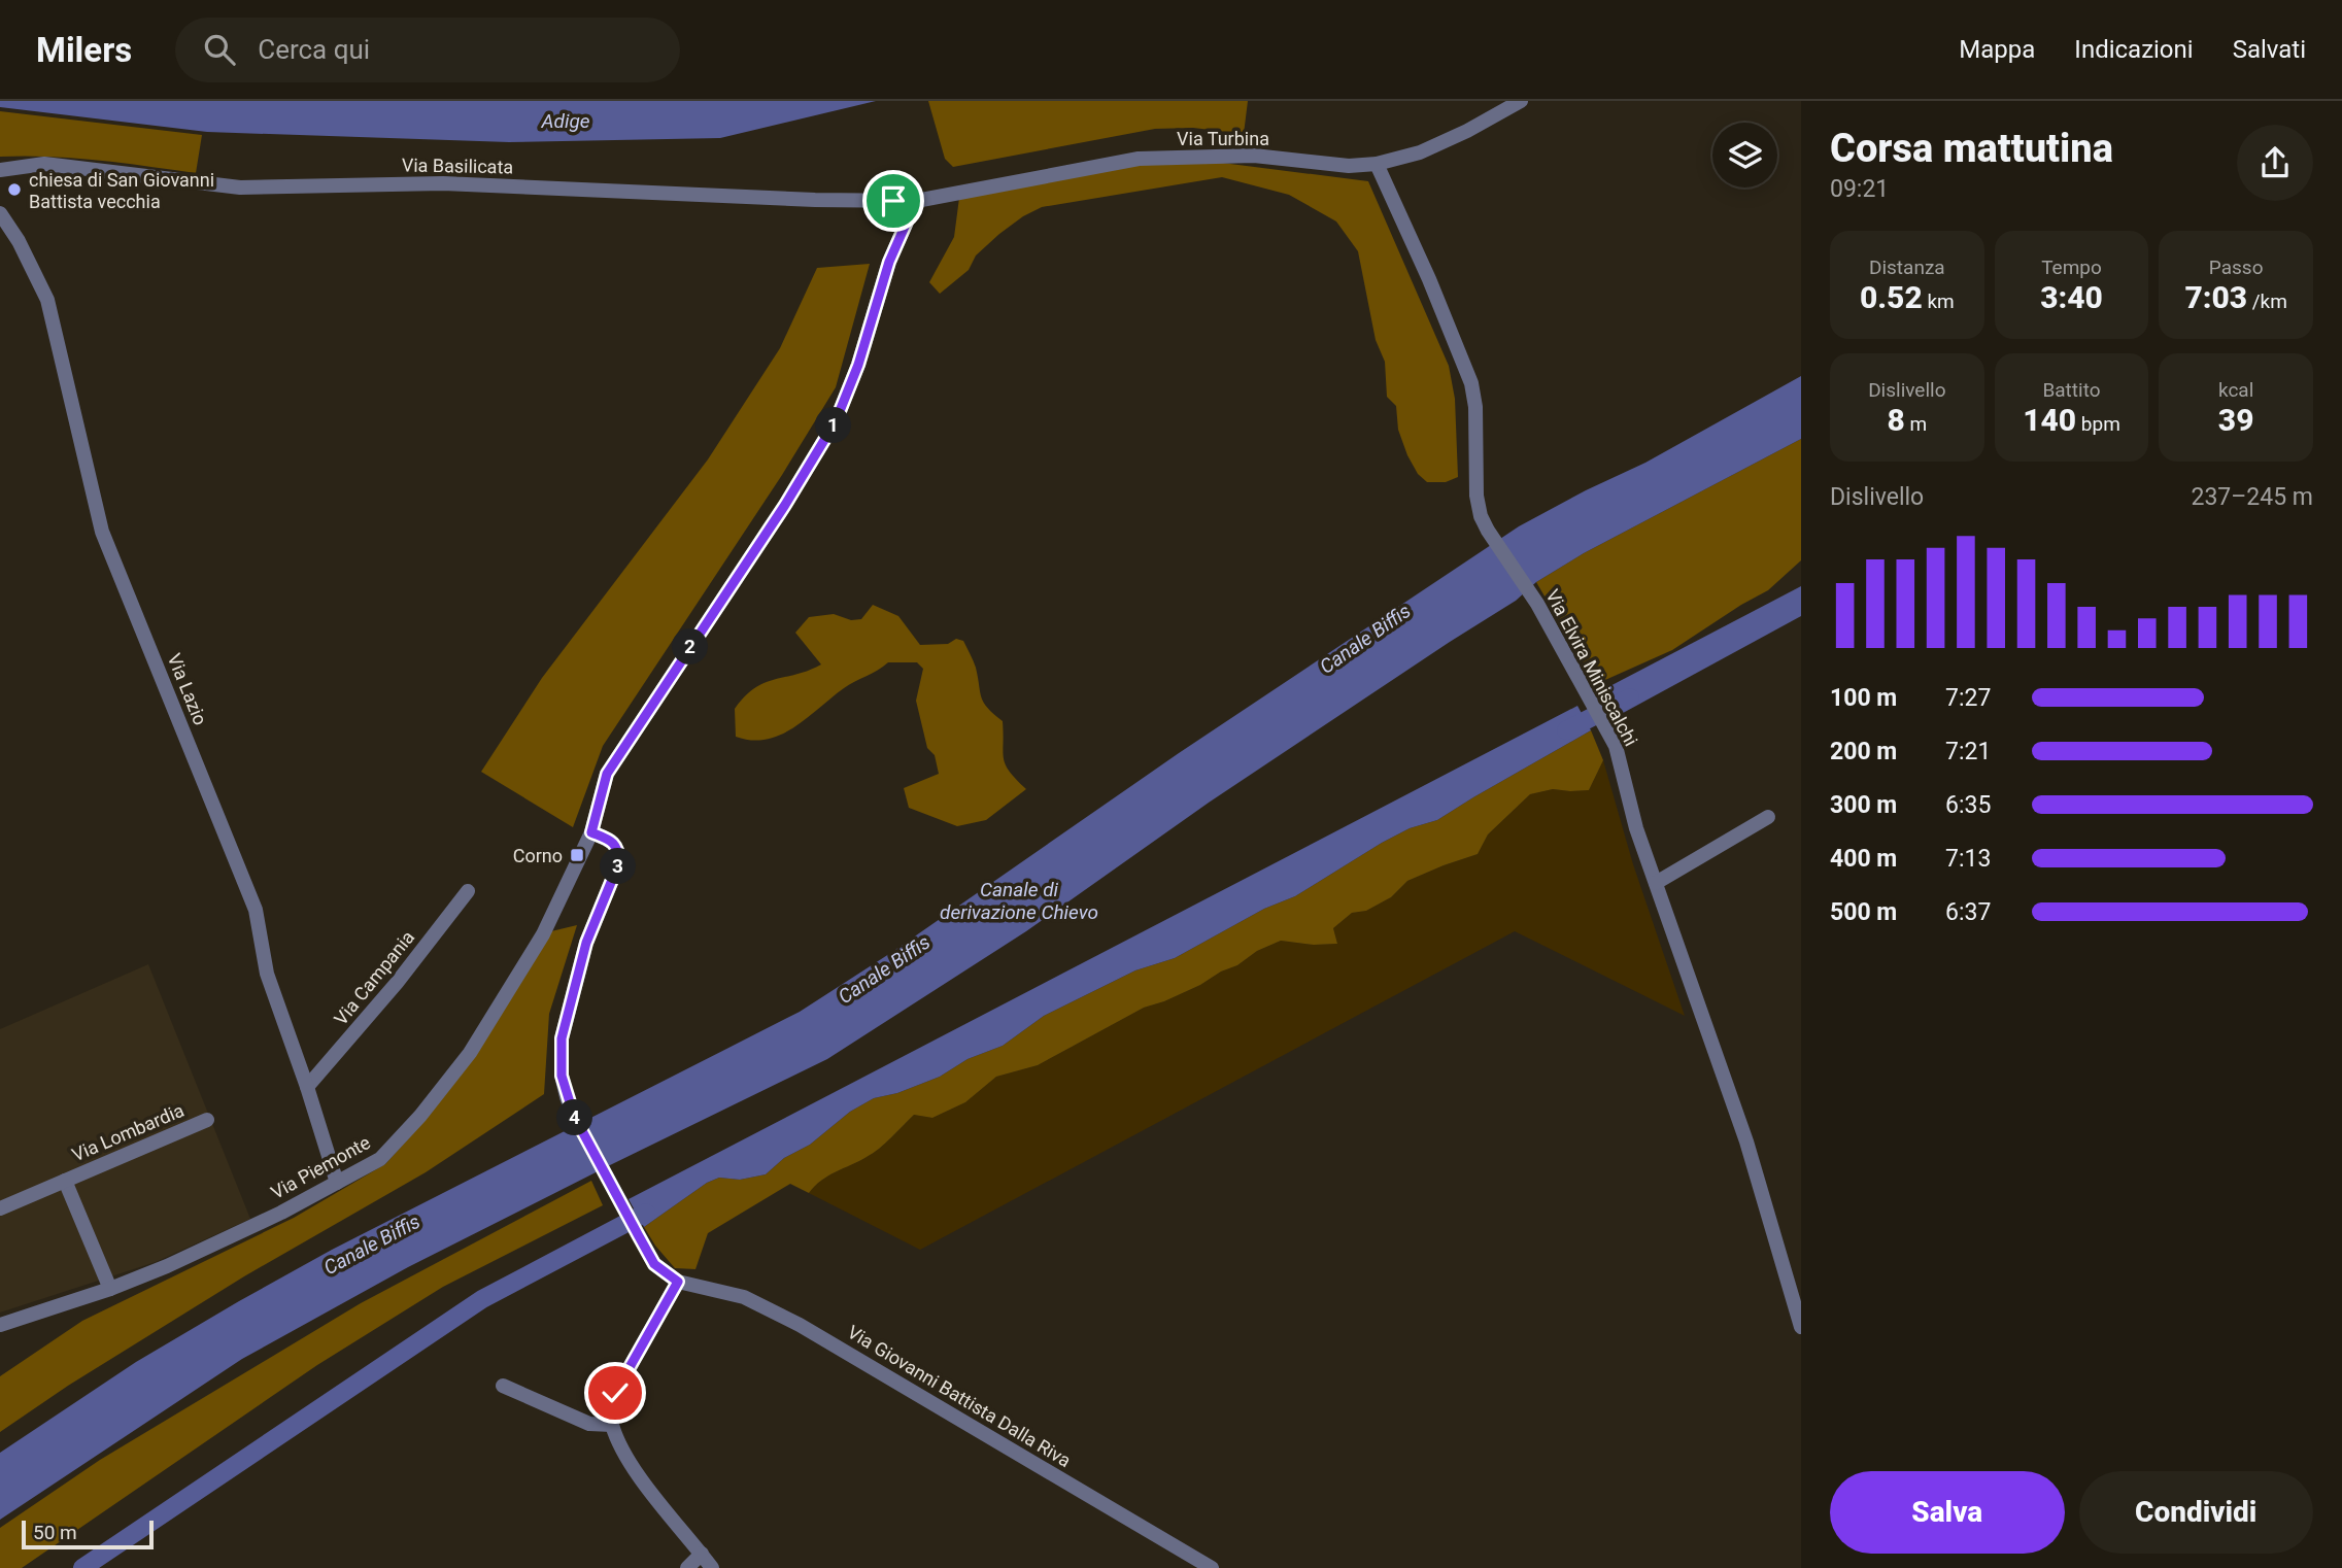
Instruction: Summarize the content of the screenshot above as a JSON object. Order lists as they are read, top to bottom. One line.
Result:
{"streets":{"street":["Via Turbina","Via Basilicata","Via Elvira Miniscalchi","Via Lazio","Via Campania","Via Lombardia","Via Piemonte","Via Giovanni Battista Dalla Riva"]},"crossings":[["Via Turbina","Via Basilicata"],["Via Turbina","Via Elvira Miniscalchi"],["Via Turbina","Via Piemonte"],["Via Basilicata","Via Piemonte"],["Via Lazio","Via Campania"],["Via Lazio","Via Piemonte"],["Via Lombardia","Via Piemonte"],["Via Piemonte","Via Giovanni Battista Dalla Riva"]],"water":["Adige","Canale Biffis","Canale di derivazione Chievo"],"places":{"other":["chiesa di San Giovanni Battista vecchia"],"transit":["Corno"]},"scale_bar":"50 m","page":{"header":"Milers","search":"Cerca qui","nav":["Mappa","Indicazioni","Salvati"],"heading":["Corsa mattutina","09:21"],"stats":[["Distanza","0.52 km"],["Tempo","3:40"],["Passo","7:03 /km"],["Dislivello","8 m"],["Battito","140 bpm"],["kcal","39"]],"pins":["1","2","3","4"],"chart":["Dislivello","237–245 m"],"list":[{"name":"100 m","note":"7:27"},{"name":"200 m","note":"7:21"},{"name":"300 m","note":"6:35"},{"name":"400 m","note":"7:13"},{"name":"500 m","note":"6:37"}],"buttons":["Salva","Condividi"],"scale":"50 m"}}
